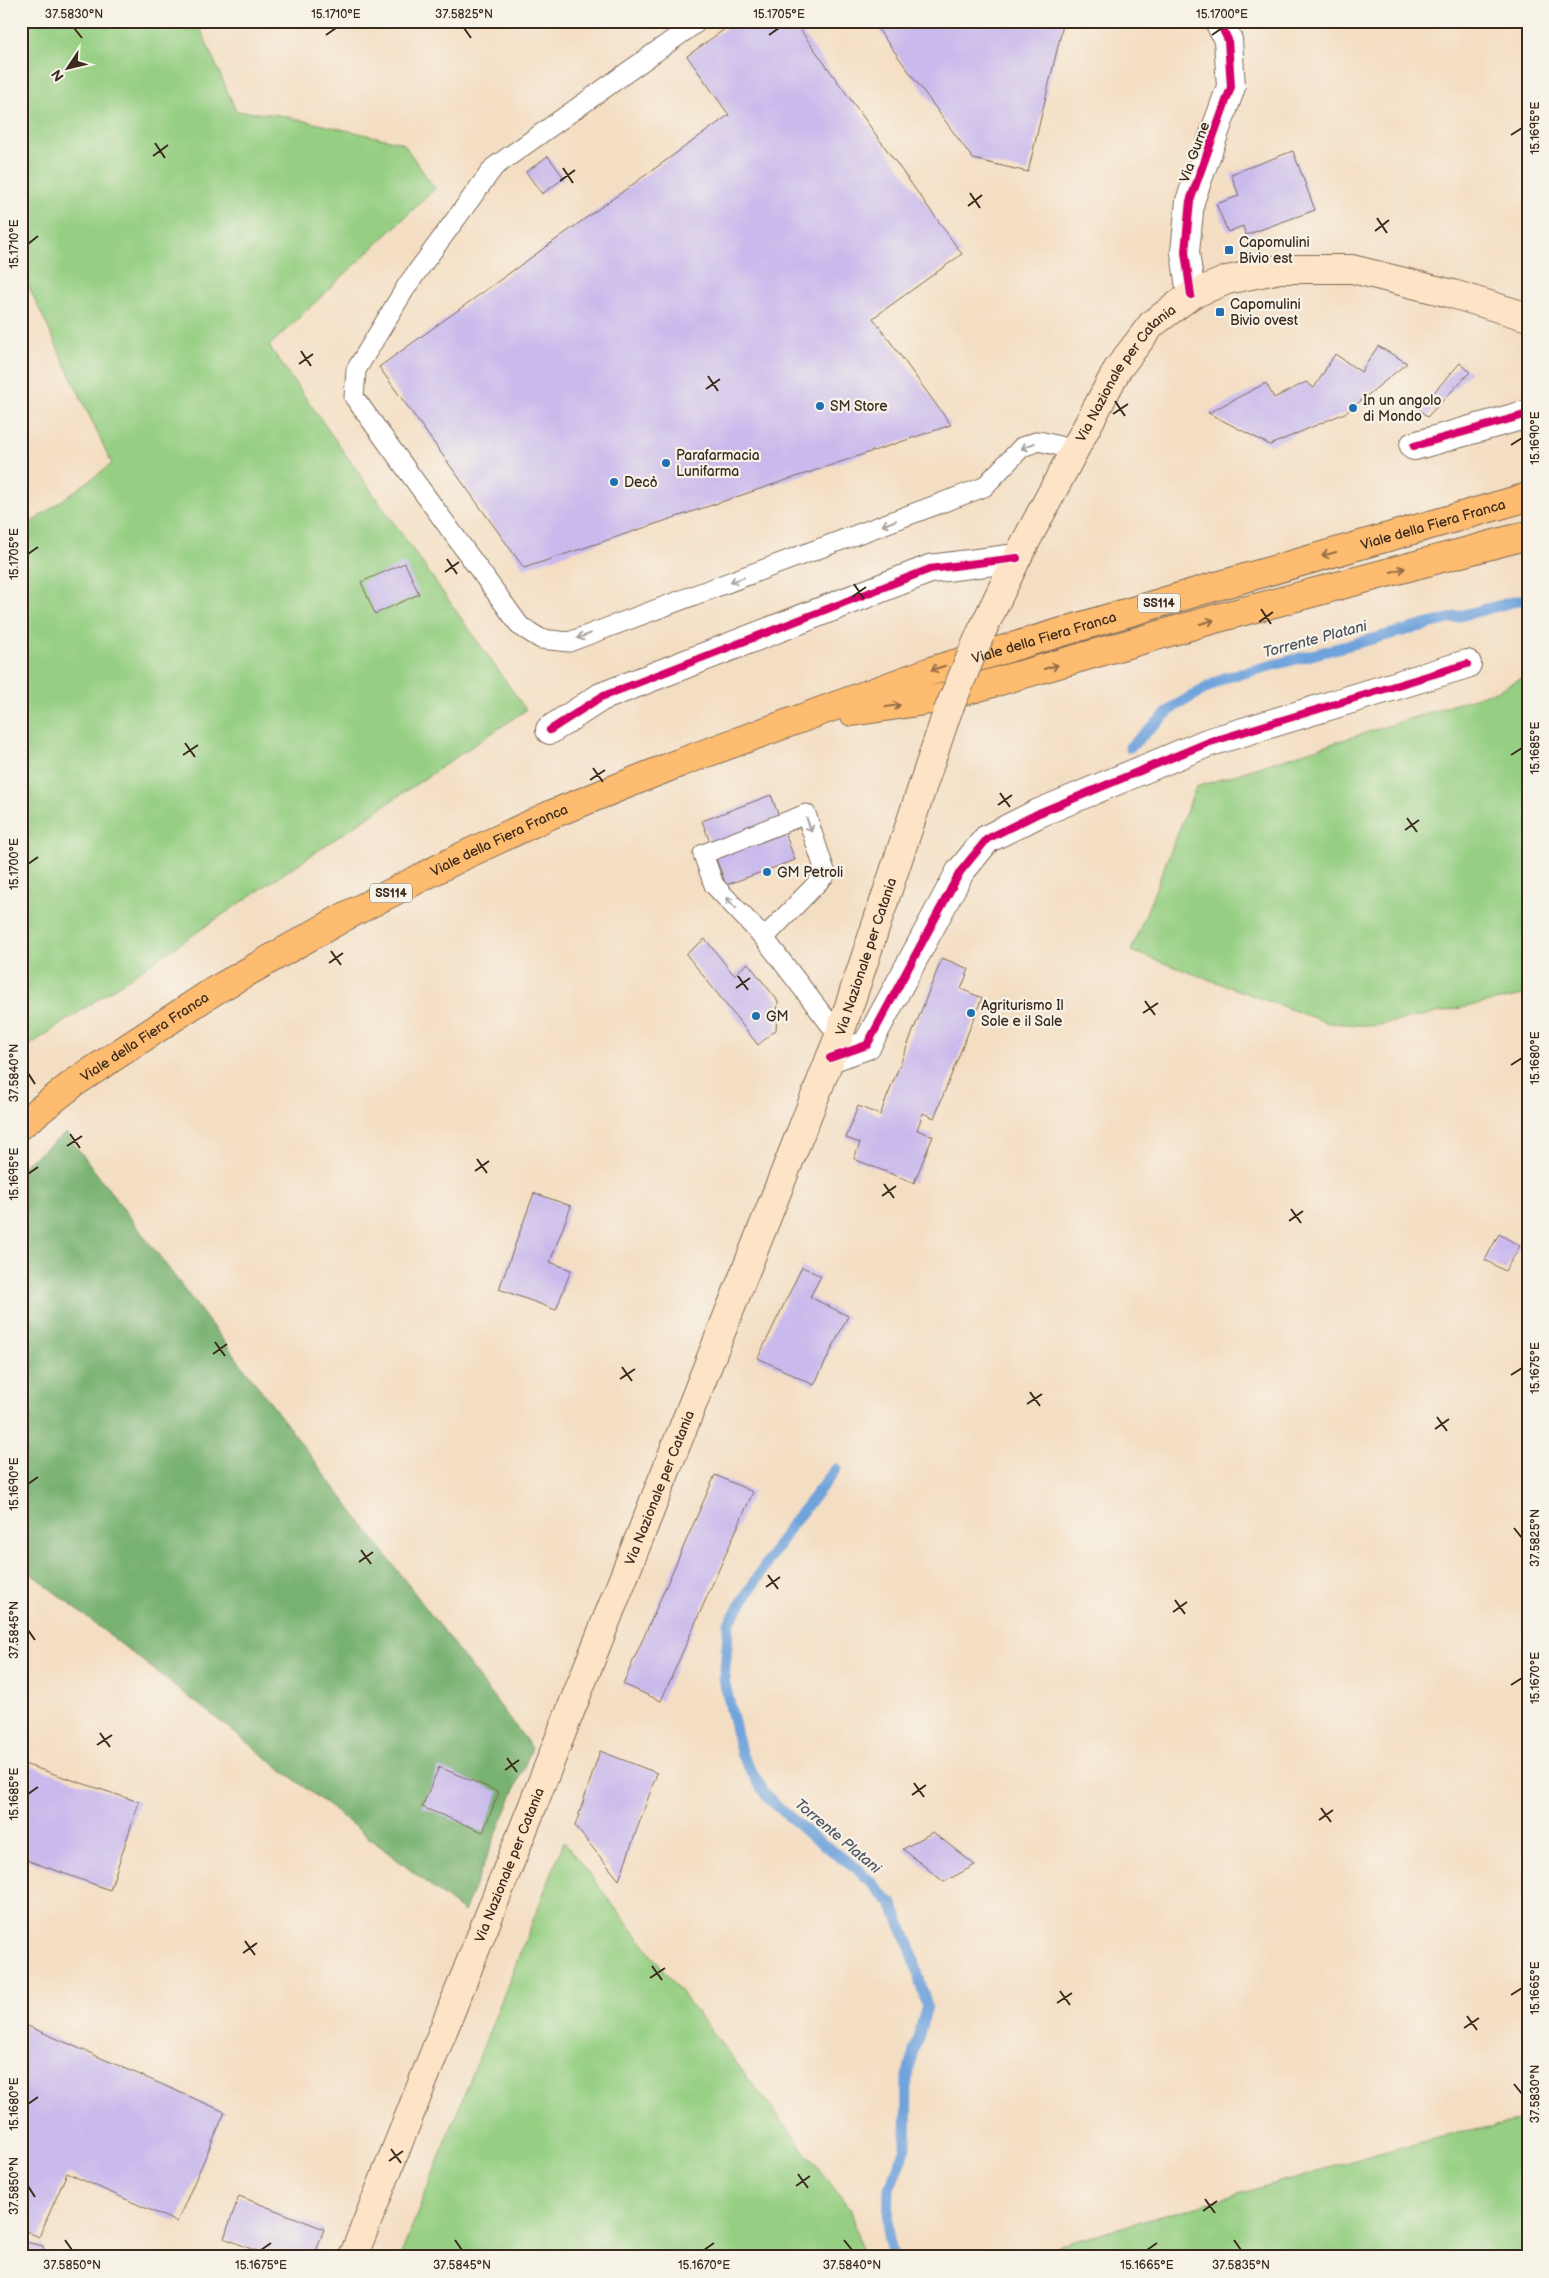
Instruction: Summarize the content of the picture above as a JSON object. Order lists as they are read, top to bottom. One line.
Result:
{"streets":{"main road":["Via Nazionale per Catania","Viale della Fiera Franca","SS114"],"street":["Via Gurne"]},"crossings":[["Via Gurne","Via Nazionale per Catania"]],"water":["Torrente Platani"],"places":{"transit":["Capomulini Bivio est","Capomulini Bivio ovest"],"other":["SM Store","In un angolo di Mondo","Parafarmacia Lunifarma","Decò","GM Petroli","Agriturismo Il Sole e il Sale","GM"]},"north":"bottom left","coordinates":["37.5830°N","15.1710°E","37.5825°N","15.1705°E","15.1700°E","15.1695°E","15.1690°E","15.1685°E","15.1680°E","37.5840°N","15.1675°E","37.5845°N","15.1670°E","15.1665°E","37.5850°N","37.5835°N"]}
